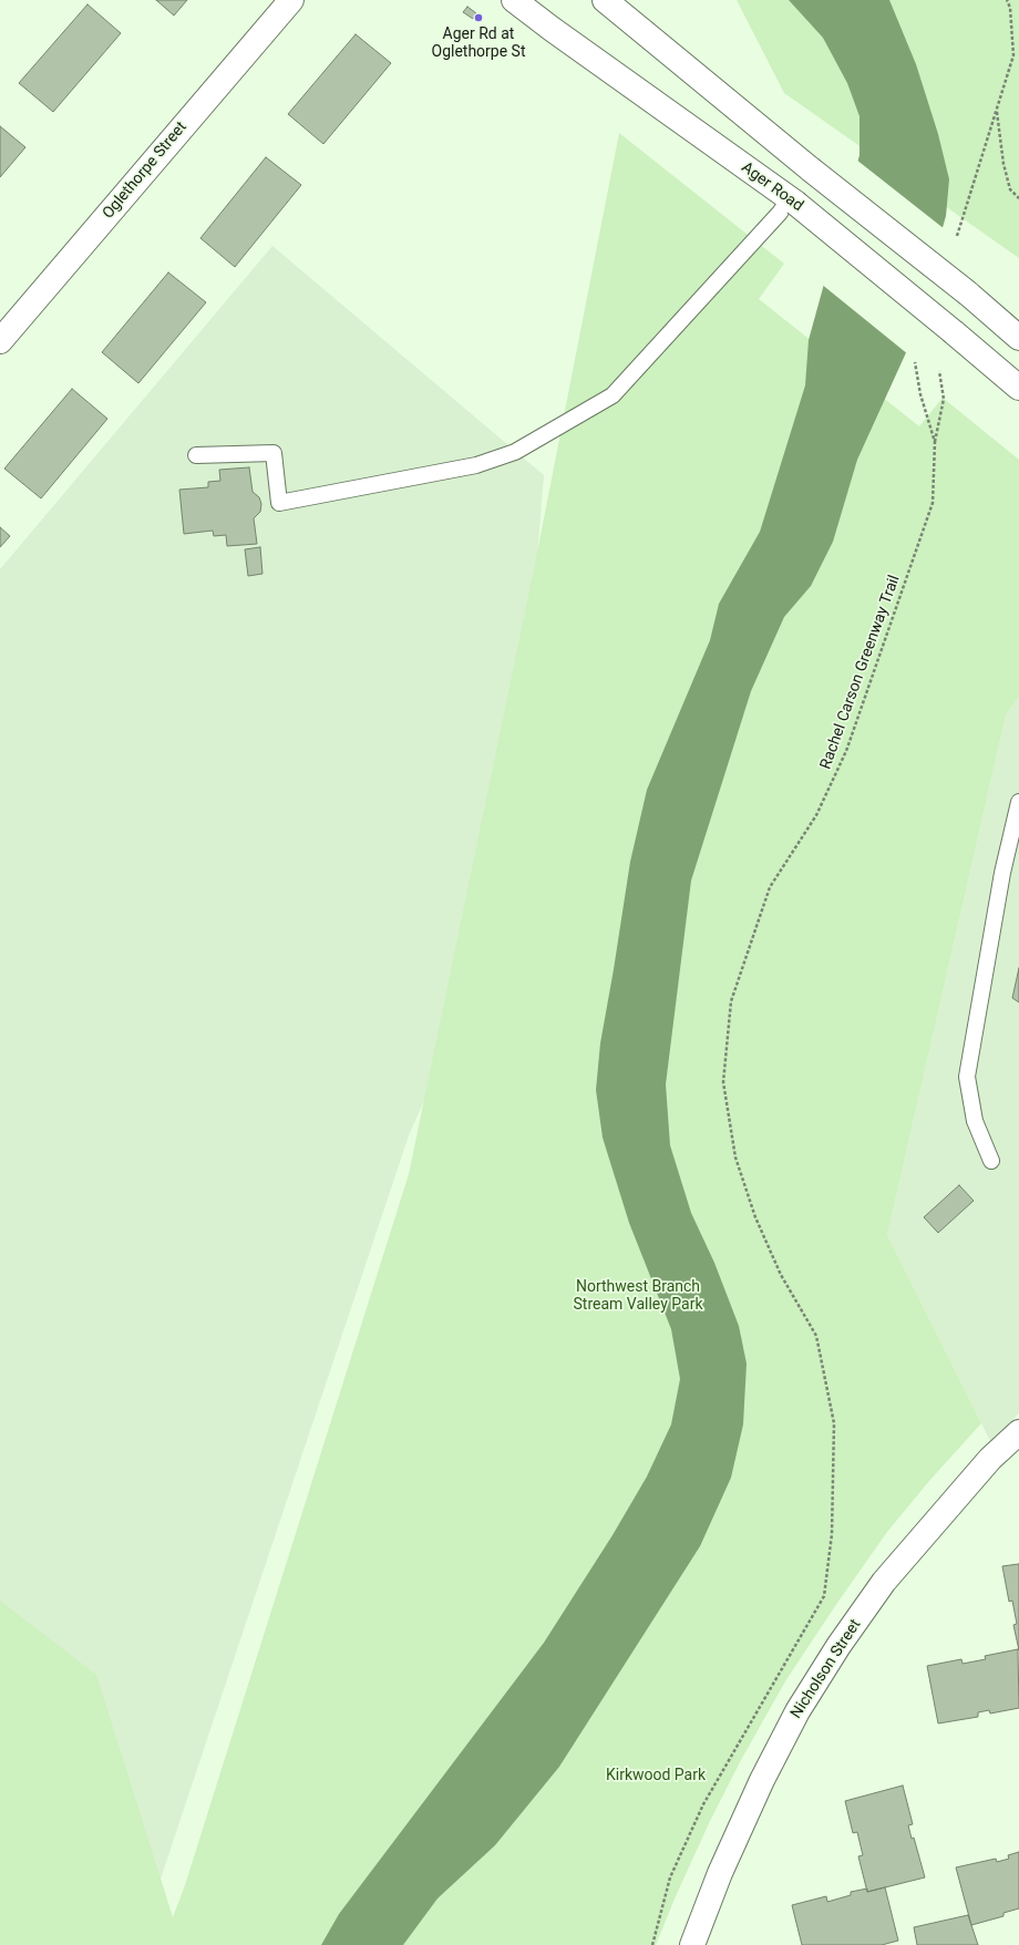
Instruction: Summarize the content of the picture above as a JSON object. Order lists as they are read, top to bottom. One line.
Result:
{"streets":{"main road":["Oglethorpe Street","Ager Road","Nicholson Street"],"path":["Rachel Carson Greenway Trail"]},"parks":["Northwest Branch Stream Valley Park","Kirkwood Park"],"places":["Ager Rd at Oglethorpe St"]}
